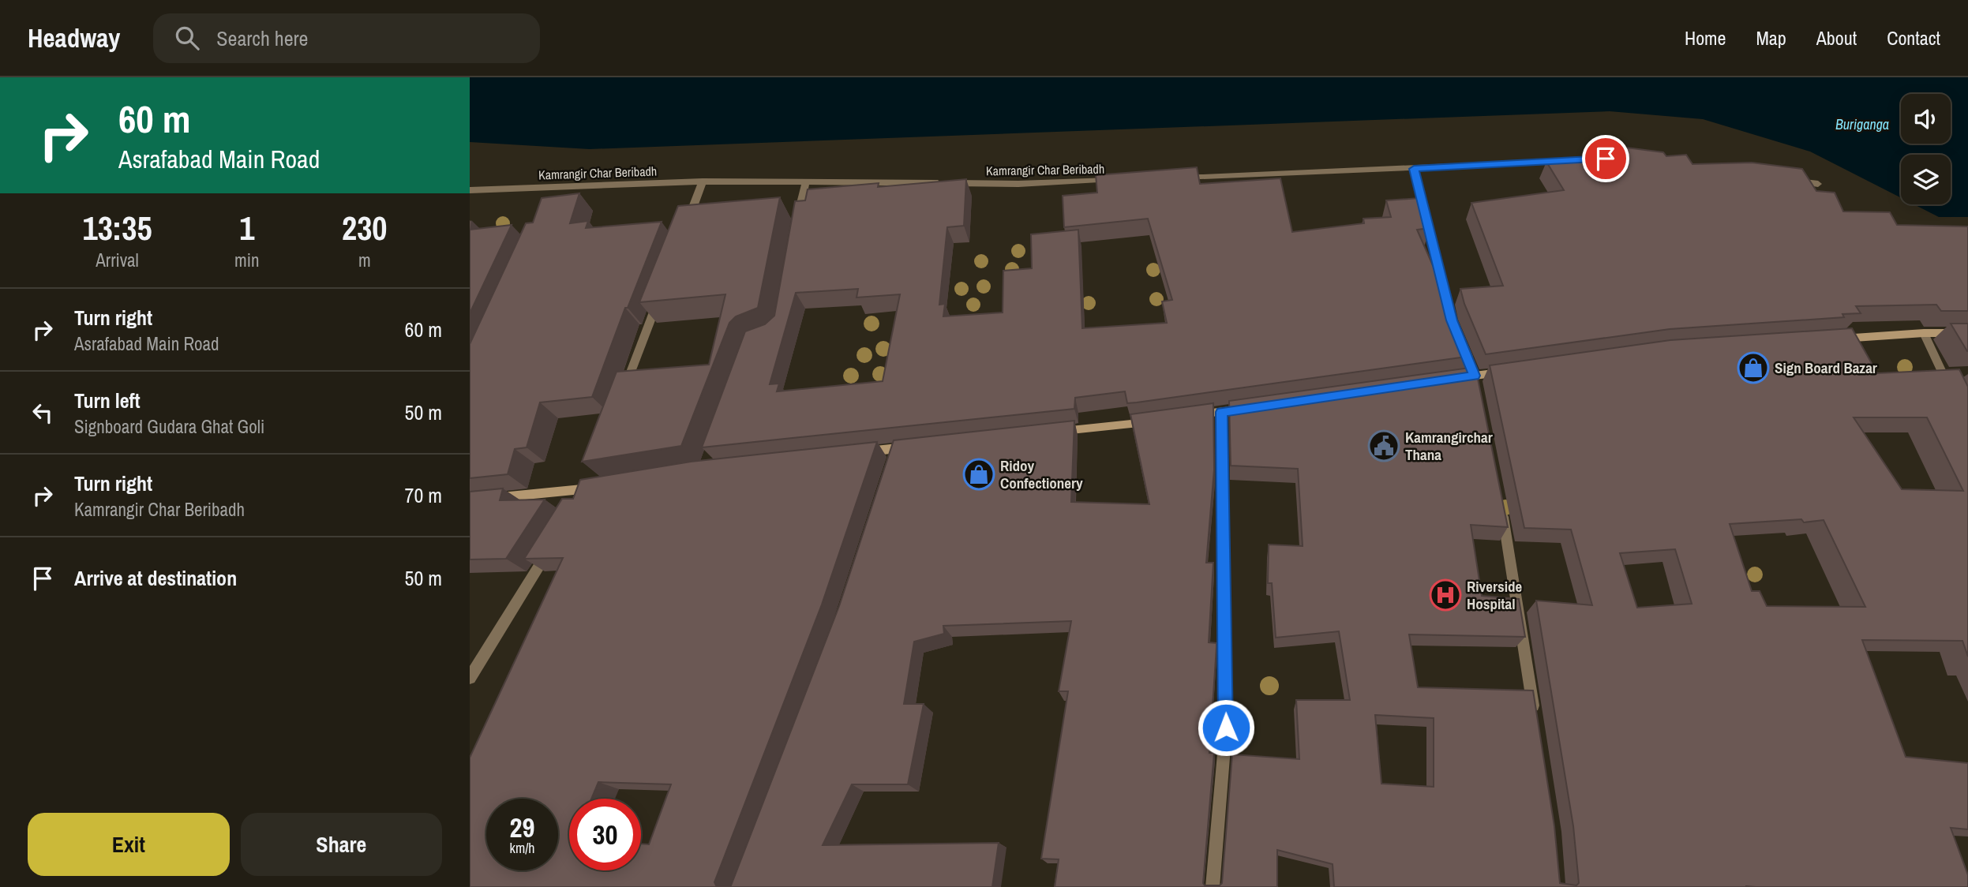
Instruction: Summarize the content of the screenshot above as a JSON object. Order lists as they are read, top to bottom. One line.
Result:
{"streets":{"street":["Kamrangir Char Beribadh"]},"water":["Buriganga"],"places":{"shop":["Sign Board Bazar","Ridoy Confectionery"],"public building":["Kamrangirchar Thana"],"hospital":["Riverside Hospital"]},"page":{"header":"Headway","search":"Search here","nav":["Home","Map","About","Contact"],"turn":["60 m","Asrafabad Main Road"],"eta":["13:35","Arrival","1","min","230","m"],"list":[{"name":"Turn right","note":"Asrafabad Main Road","value":"60 m"},{"name":"Turn left","note":"Signboard Gudara Ghat Goli","value":"50 m"},{"name":"Turn right","note":"Kamrangir Char Beribadh","value":"70 m"},{"name":"Arrive at destination","value":"50 m"}],"speed":"29 km/h","limit":"30","buttons":["Exit","Share"]}}
